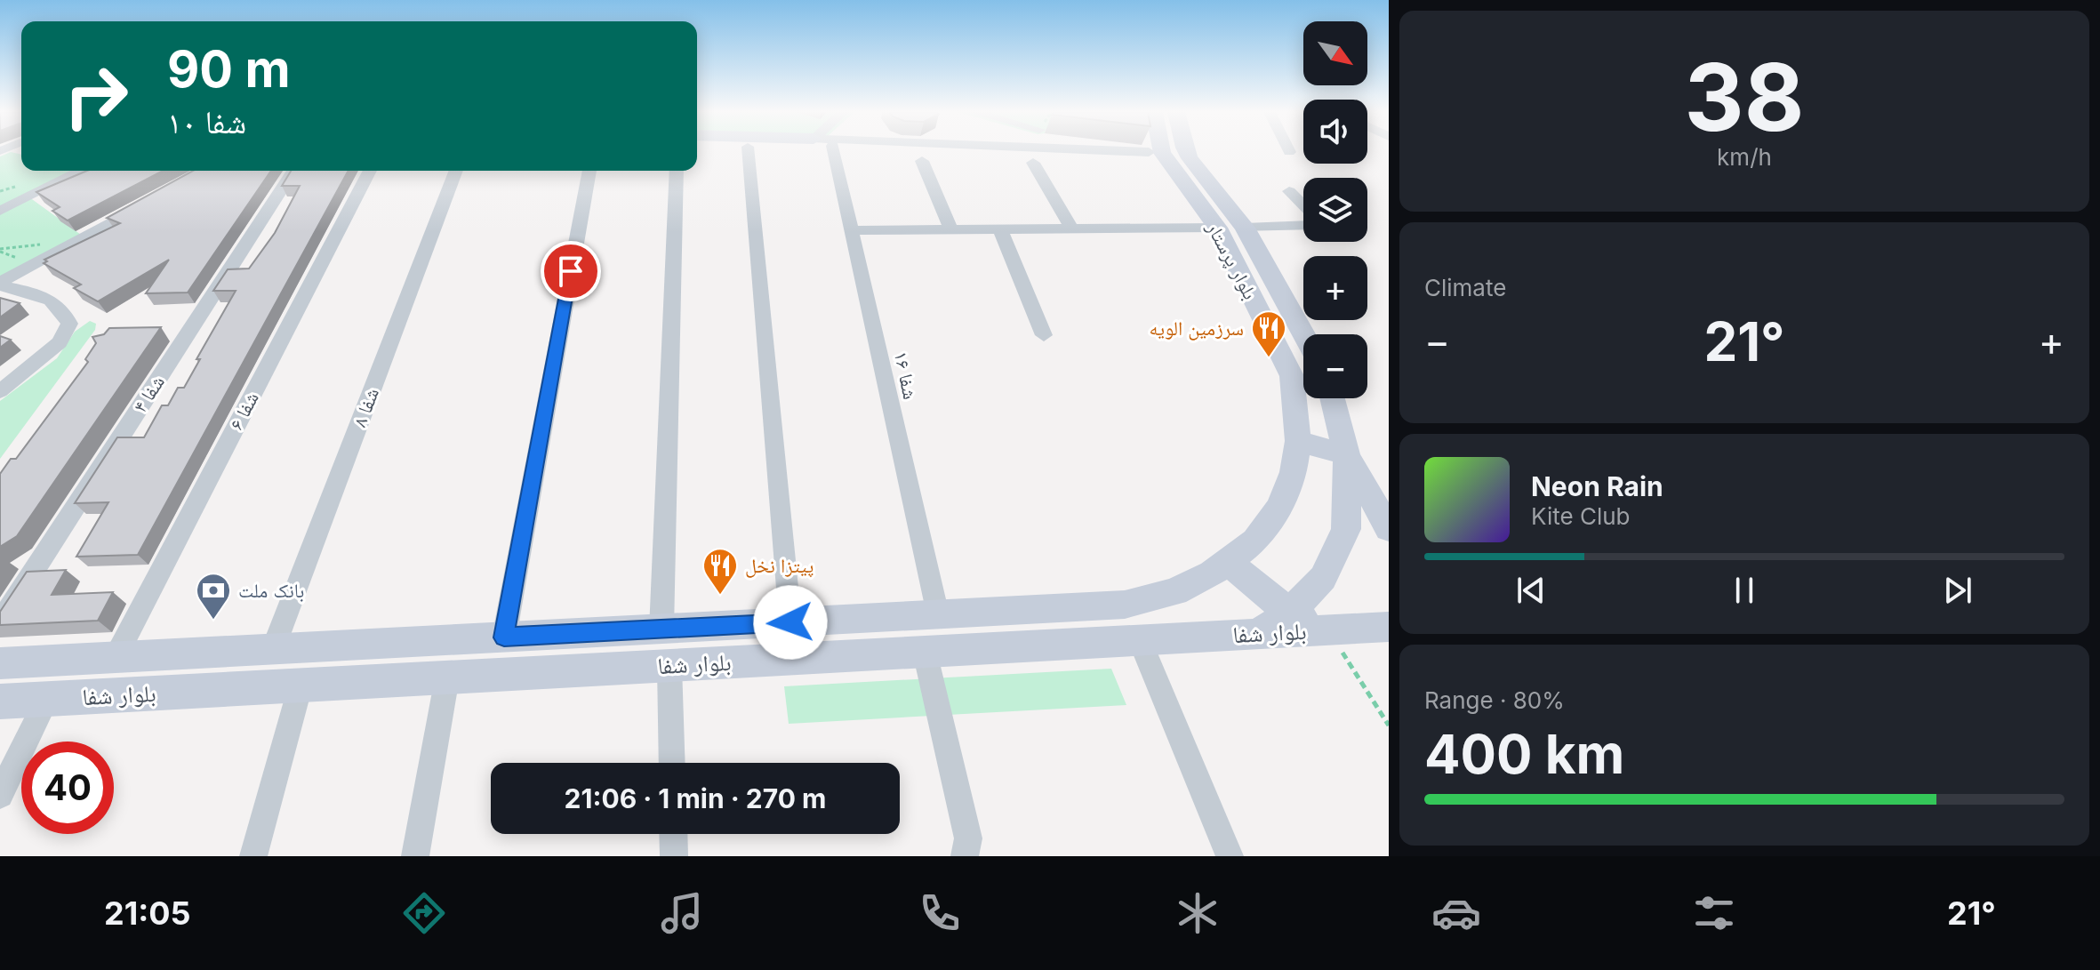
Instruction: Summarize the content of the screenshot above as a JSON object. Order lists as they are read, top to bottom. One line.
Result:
{"streets":{"street":["بلوار پرستار","شفا ۱۶","شفا ۴","شفا ۸","شفا ۶","بلوار شفا"]},"crossings":[["بلوار پرستار","بلوار شفا"],["شفا ۱۶","بلوار شفا"],["شفا ۸","بلوار شفا"],["شفا ۶","بلوار شفا"]],"places":{"restaurant":["سرزمین الویه","پیتزا نخل"],"bank":["بانک ملت"]},"north":"bottom right","page":{"tile":[["38","km/h"],"Climate",["Range · 80%","400 km"]],"map_buttons":["+","−"],"turn":["90 m","شفا ۱۰"],"heat":["−","21°","+"],"song":["Neon Rain","Kite Club"],"limit":"40","trip":"21:06 · 1 min · 270 m","tabs":["21:05","21°"]}}
